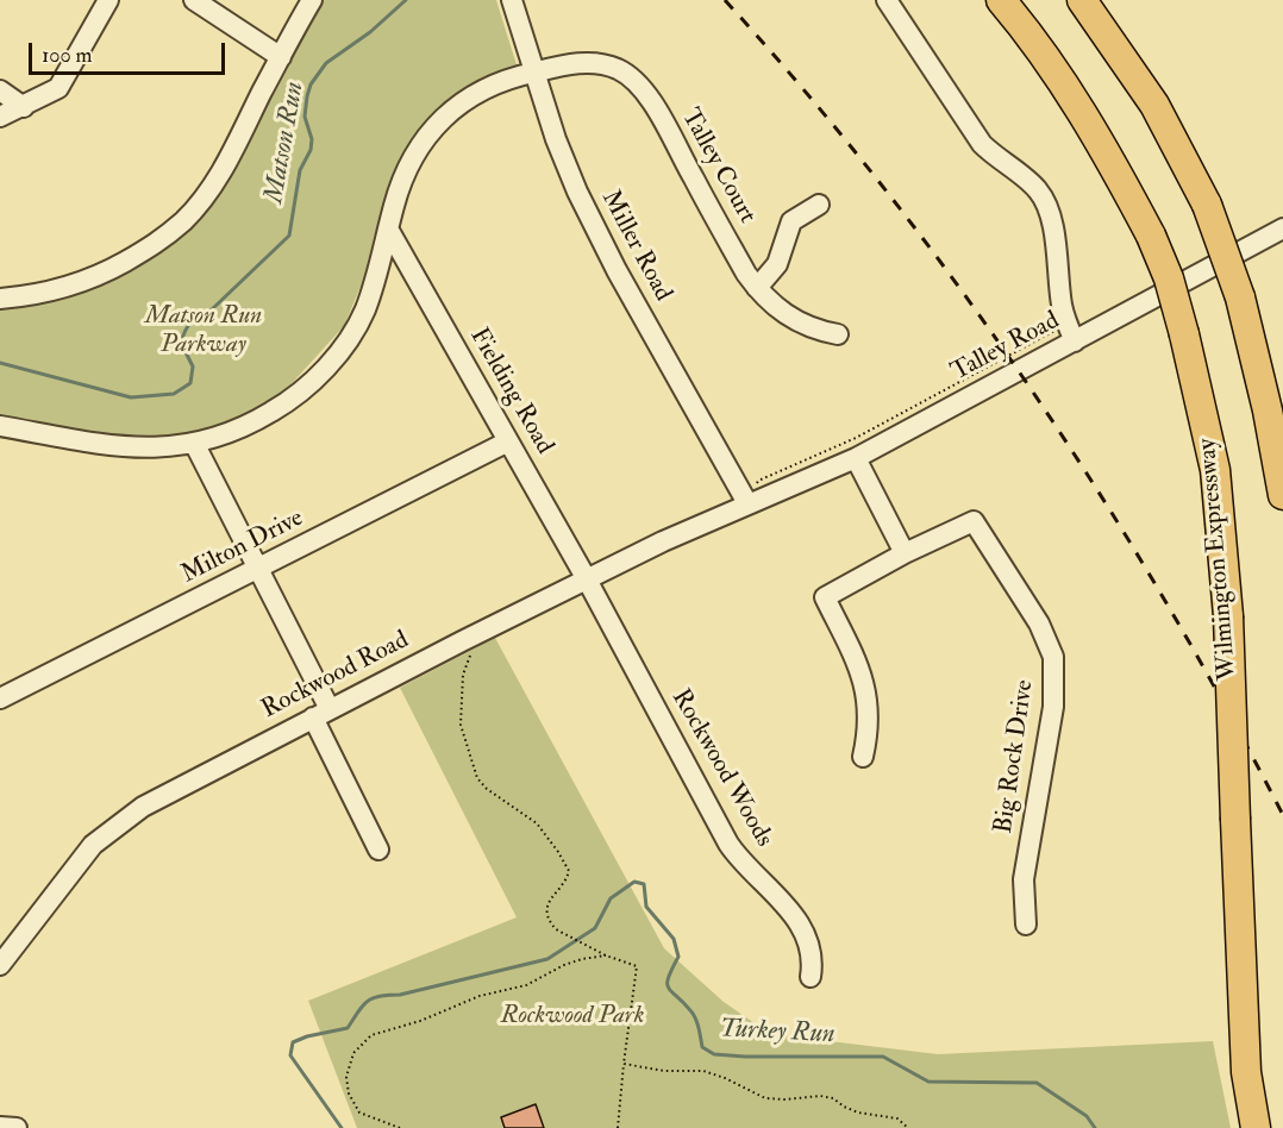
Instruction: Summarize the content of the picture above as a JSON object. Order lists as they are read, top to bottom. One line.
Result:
{"streets":{"highway":["Wilmington Expressway"],"street":["Talley Court","Miller Road","Talley Road","Fielding Road","Milton Drive","Rockwood Road","Big Rock Drive","Rockwood Woods"]},"crossings":[["Talley Court","Miller Road"],["Talley Court","Fielding Road"],["Miller Road","Talley Road"],["Miller Road","Rockwood Road"],["Talley Road","Rockwood Road"],["Fielding Road","Milton Drive"],["Fielding Road","Rockwood Road"],["Fielding Road","Rockwood Woods"],["Rockwood Road","Rockwood Woods"]],"water":["Matson Run","Turkey Run"],"parks":["Matson Run Parkway","Rockwood Park"],"scale_bar":"100 m"}
